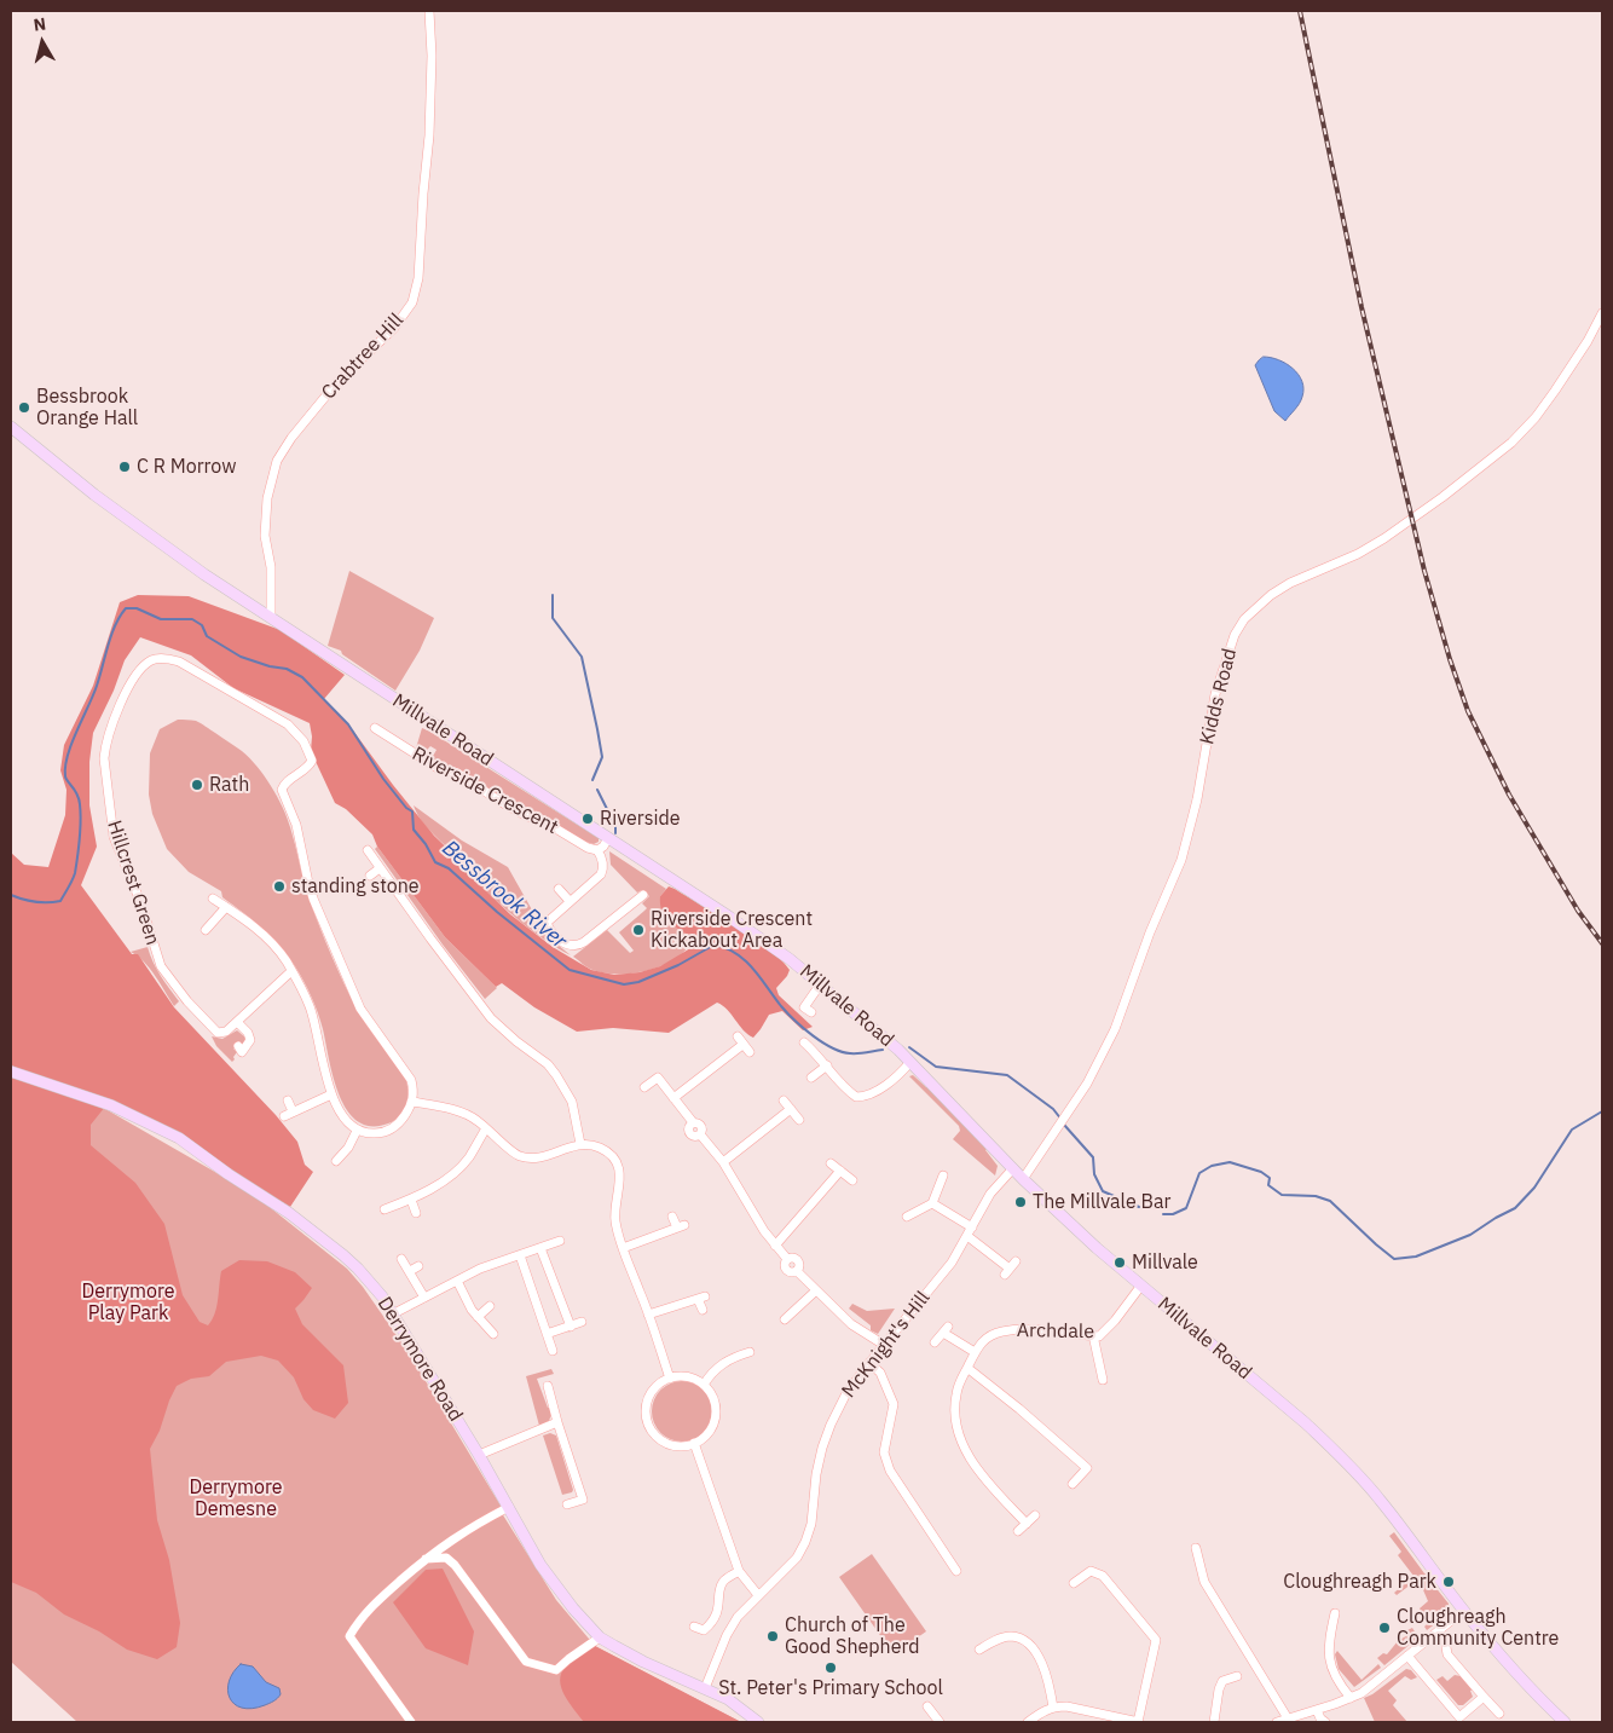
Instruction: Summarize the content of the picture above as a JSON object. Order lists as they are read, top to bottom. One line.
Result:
{"streets":{"main road":["Millvale Road","Derrymore Road"],"street":["Crabtree Hill","Kidds Road","Riverside Crescent","Hillcrest Green","Archdale","McKnight's Hill"]},"crossings":[["Crabtree Hill","Millvale Road"],["Kidds Road","Millvale Road"],["Millvale Road","Archdale"],["Millvale Road","McKnight's Hill"],["McKnight's Hill","Derrymore Road"]],"water":["Bessbrook River"],"parks":["Derrymore Play Park","Derrymore Demesne"],"places":["Bessbrook Orange Hall","C R Morrow","Rath","Riverside","standing stone","Riverside Crescent Kickabout Area","The Millvale Bar","Millvale","Cloughreagh Park","Cloughreagh Community Centre","Church of The Good Shepherd","St. Peter's Primary School"],"north":"top"}
